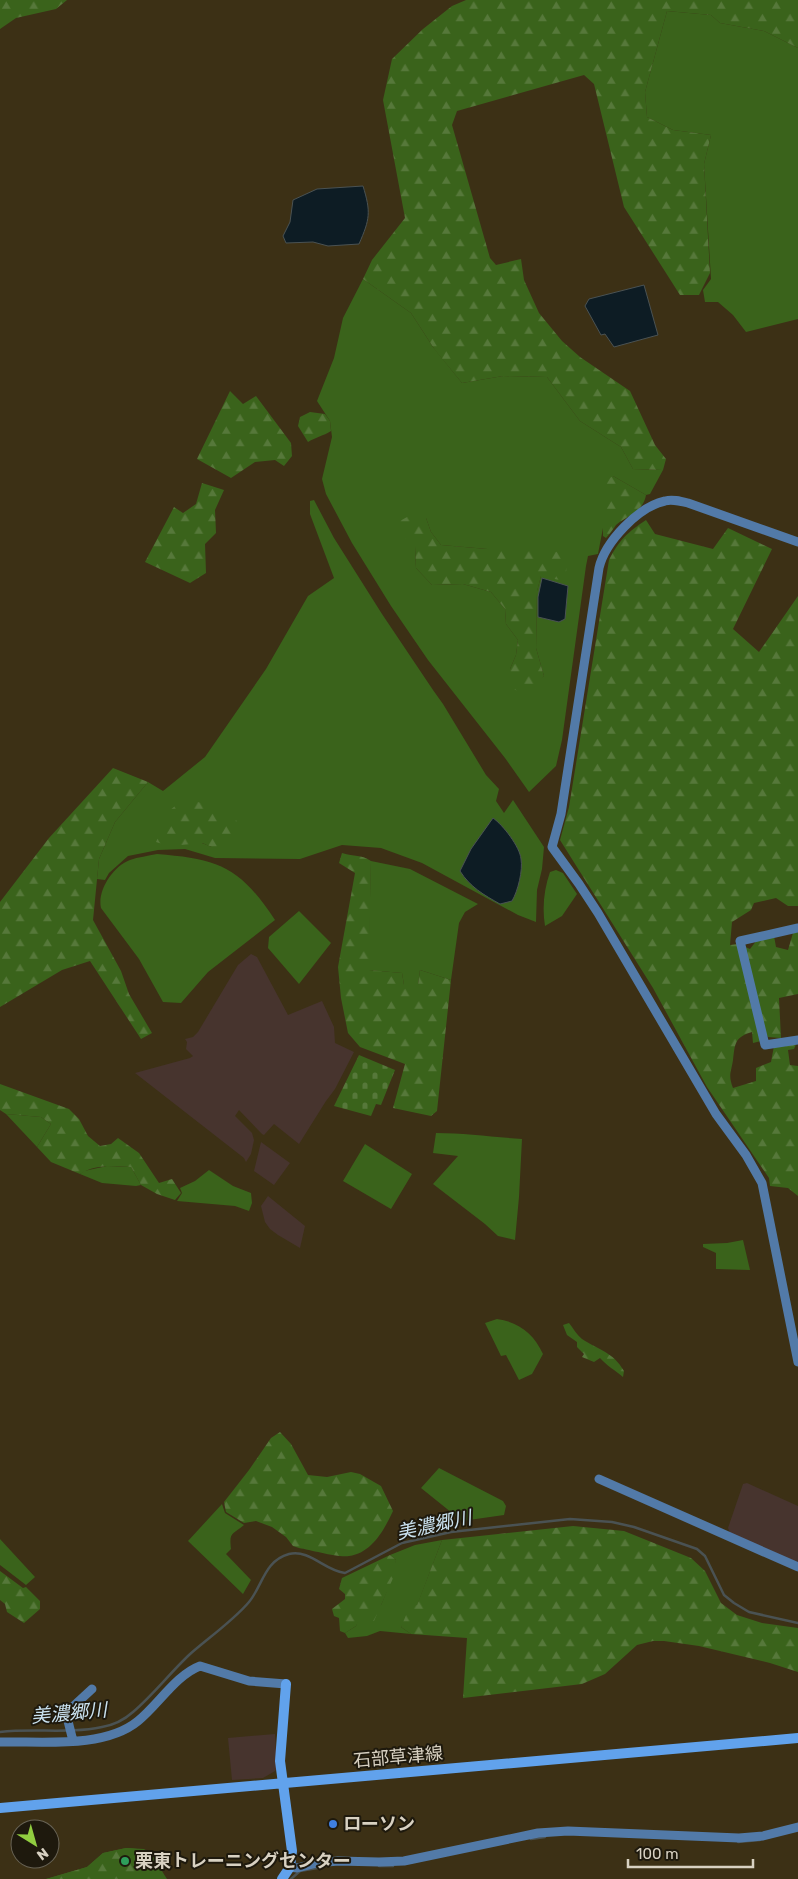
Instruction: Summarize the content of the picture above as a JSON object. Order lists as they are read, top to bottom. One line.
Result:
{"streets":{"main road":["石部草津線"]},"water":["美濃郷川"],"places":["ローソン","栗東トレーニングセンター"],"scale_bar":"100 m","north":"bottom right"}
